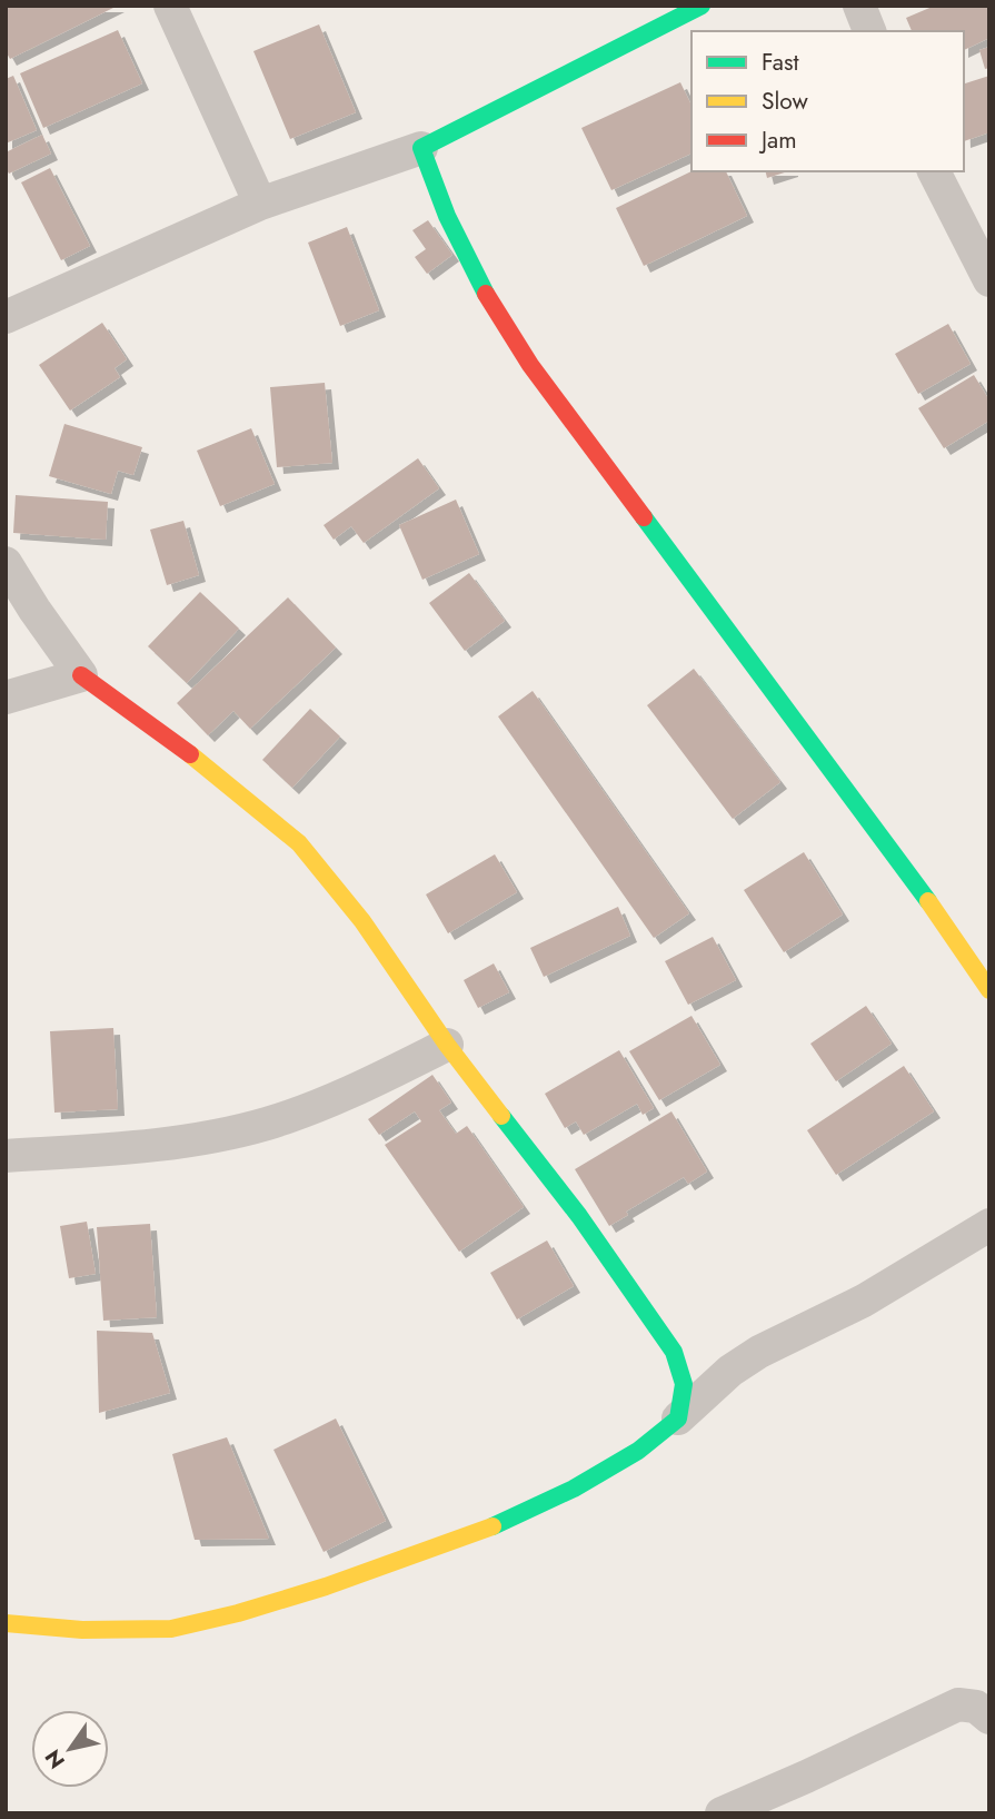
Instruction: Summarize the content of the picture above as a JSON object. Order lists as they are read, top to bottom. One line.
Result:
{"legend":["Fast","Slow","Jam"],"north":"bottom left"}
